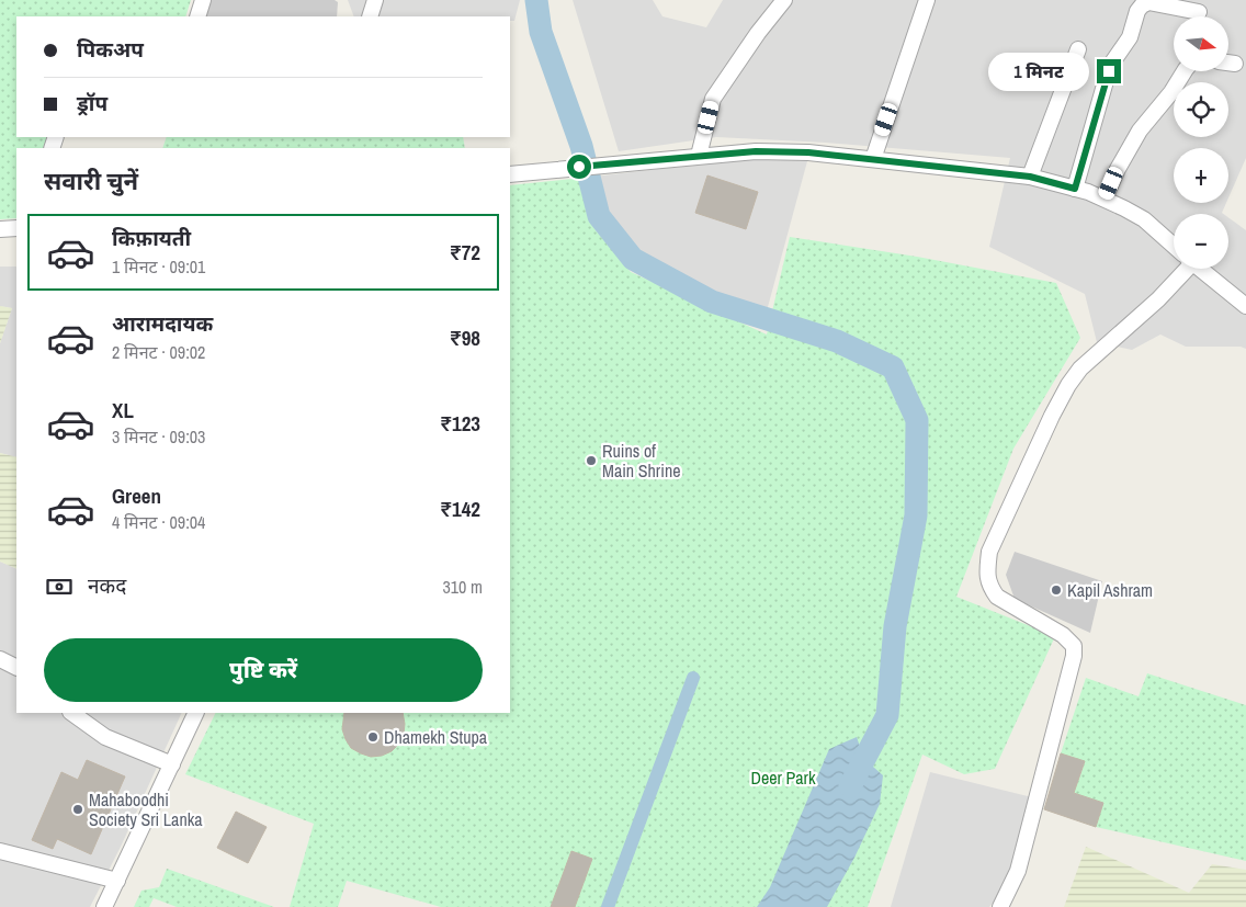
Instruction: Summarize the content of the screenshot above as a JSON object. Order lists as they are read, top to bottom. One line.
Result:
{"parks":["Deer Park"],"places":["Ruins of Main Shrine","Kapil Ashram","Dhamekh Stupa","Mahaboodhi Society Sri Lanka"],"north":"right","page":{"map_buttons":["+","−"],"banner":["पिकअप","ड्रॉप"],"bubble":"1 मिनट","heading":"सवारी चुनें","list":[{"name":"किफ़ायती","note":"1 मिनट · 09:01","value":"₹72"},{"name":"आरामदायक","note":"2 मिनट · 09:02","value":"₹98"},{"name":"XL","note":"3 मिनट · 09:03","value":"₹123"},{"name":"Green","note":"4 मिनट · 09:04","value":"₹142"}],"pay":["नकद","310 m"],"buttons":"पुष्टि करें"}}
